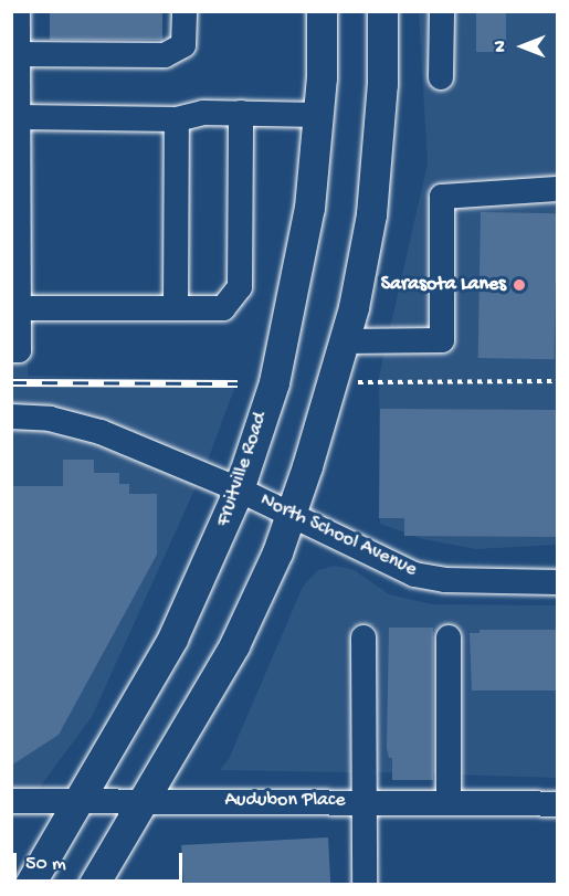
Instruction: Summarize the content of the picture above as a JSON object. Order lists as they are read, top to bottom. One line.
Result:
{"streets":{"main road":["Fruitville Road"],"street":["North School Avenue","Audubon Place"]},"crossings":[["Fruitville Road","North School Avenue"],["Fruitville Road","Audubon Place"]],"places":["Sarasota Lanes"],"scale_bar":"50 m","north":"left"}
